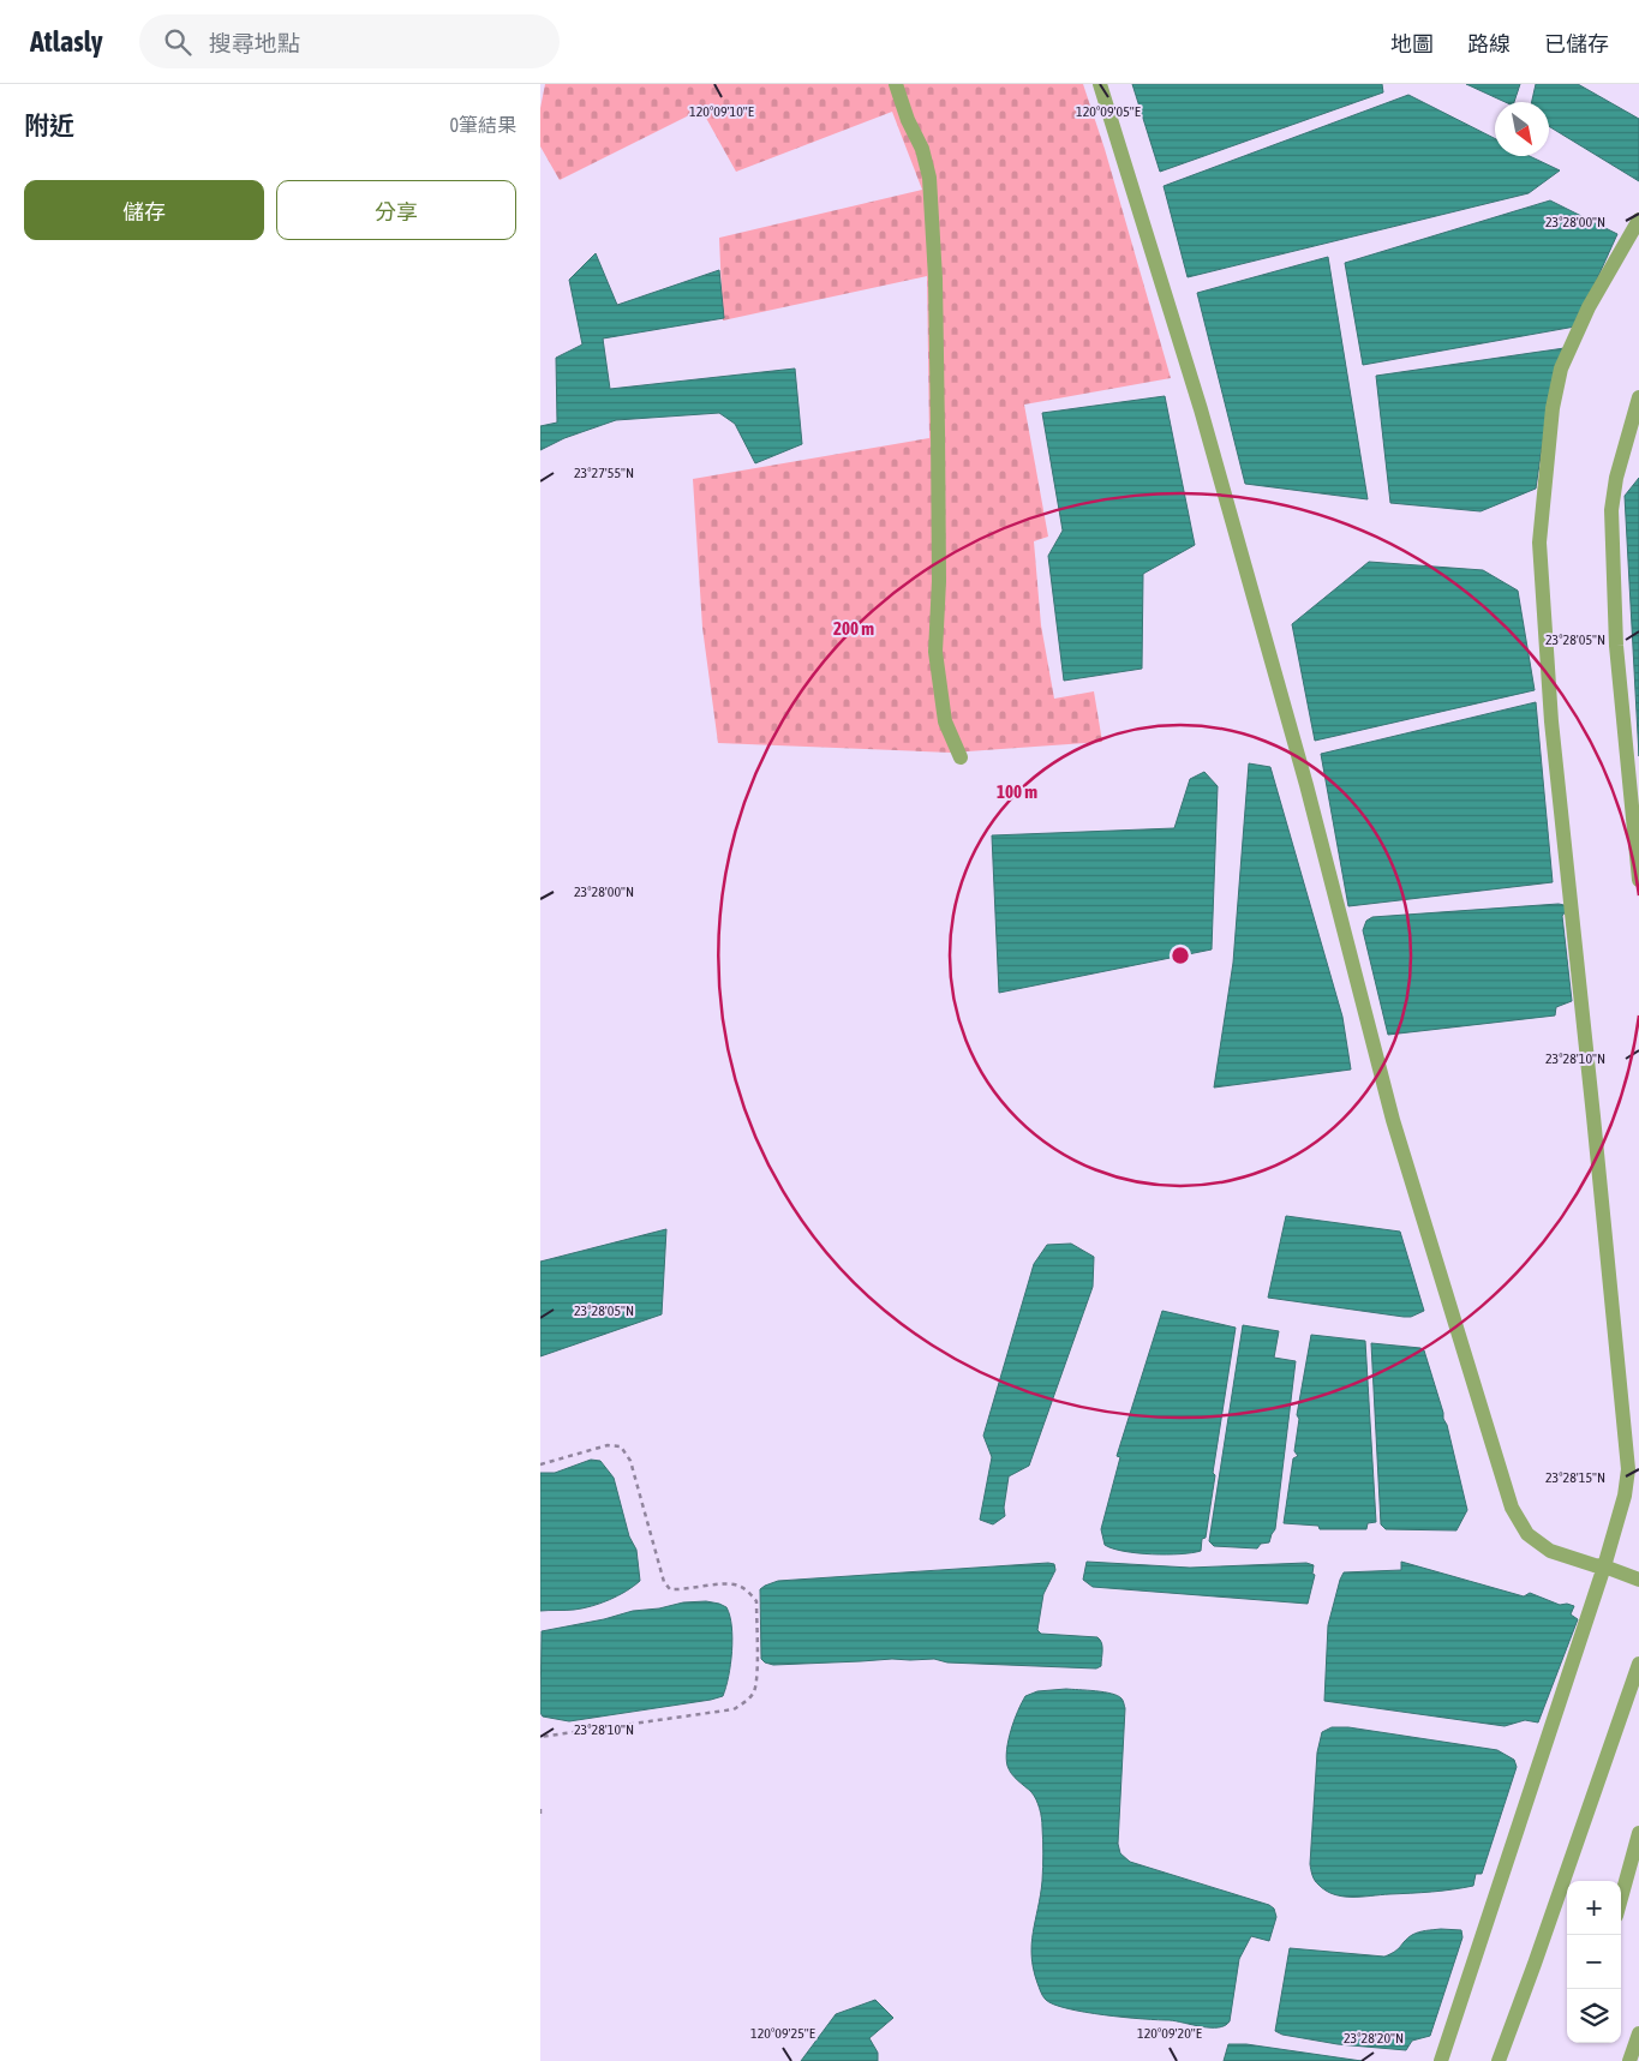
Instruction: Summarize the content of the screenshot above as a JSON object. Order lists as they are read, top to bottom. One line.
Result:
{"north":"bottom right","page":{"header":"Atlasly","search":"搜尋地點","nav":["地圖","路線","已儲存"],"heading":["附近","0筆結果"],"buttons":["儲存","分享"],"map_buttons":["+","−"]},"coordinates":["120°09'10\"E","120°09'05\"E","23°28'00\"N","23°27'55\"N","23°28'05\"N","23°28'10\"N","23°28'15\"N","120°09'25\"E","120°09'20\"E","23°28'20\"N"],"rings":["200 m","100 m"]}
